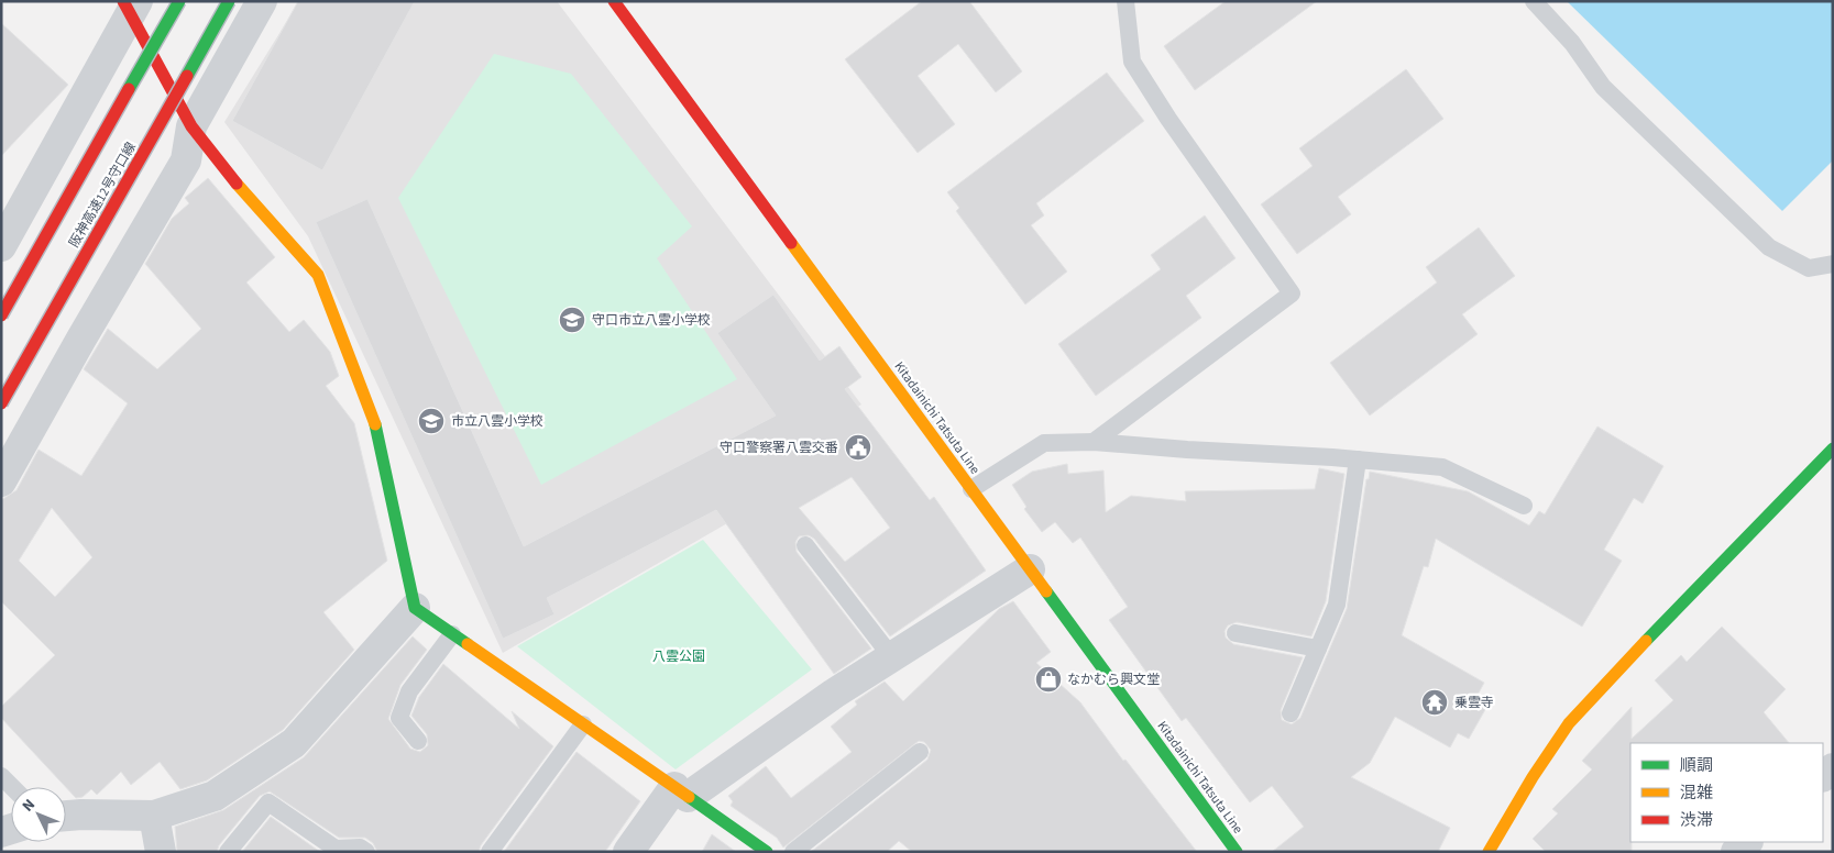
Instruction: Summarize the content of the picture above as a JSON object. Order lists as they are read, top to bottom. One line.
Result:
{"streets":{"main road":["阪神高速12号守口線","Kitadainichi Tatsuta Line"]},"parks":["八雲公園"],"places":{"school or university":["守口市立八雲小学校","市立八雲小学校"],"public building":["守口警察署八雲交番"],"shop":["なかむら興文堂"],"temple":["乗雲寺"]},"legend":["順調","混雑","渋滞"],"north":"top left"}
